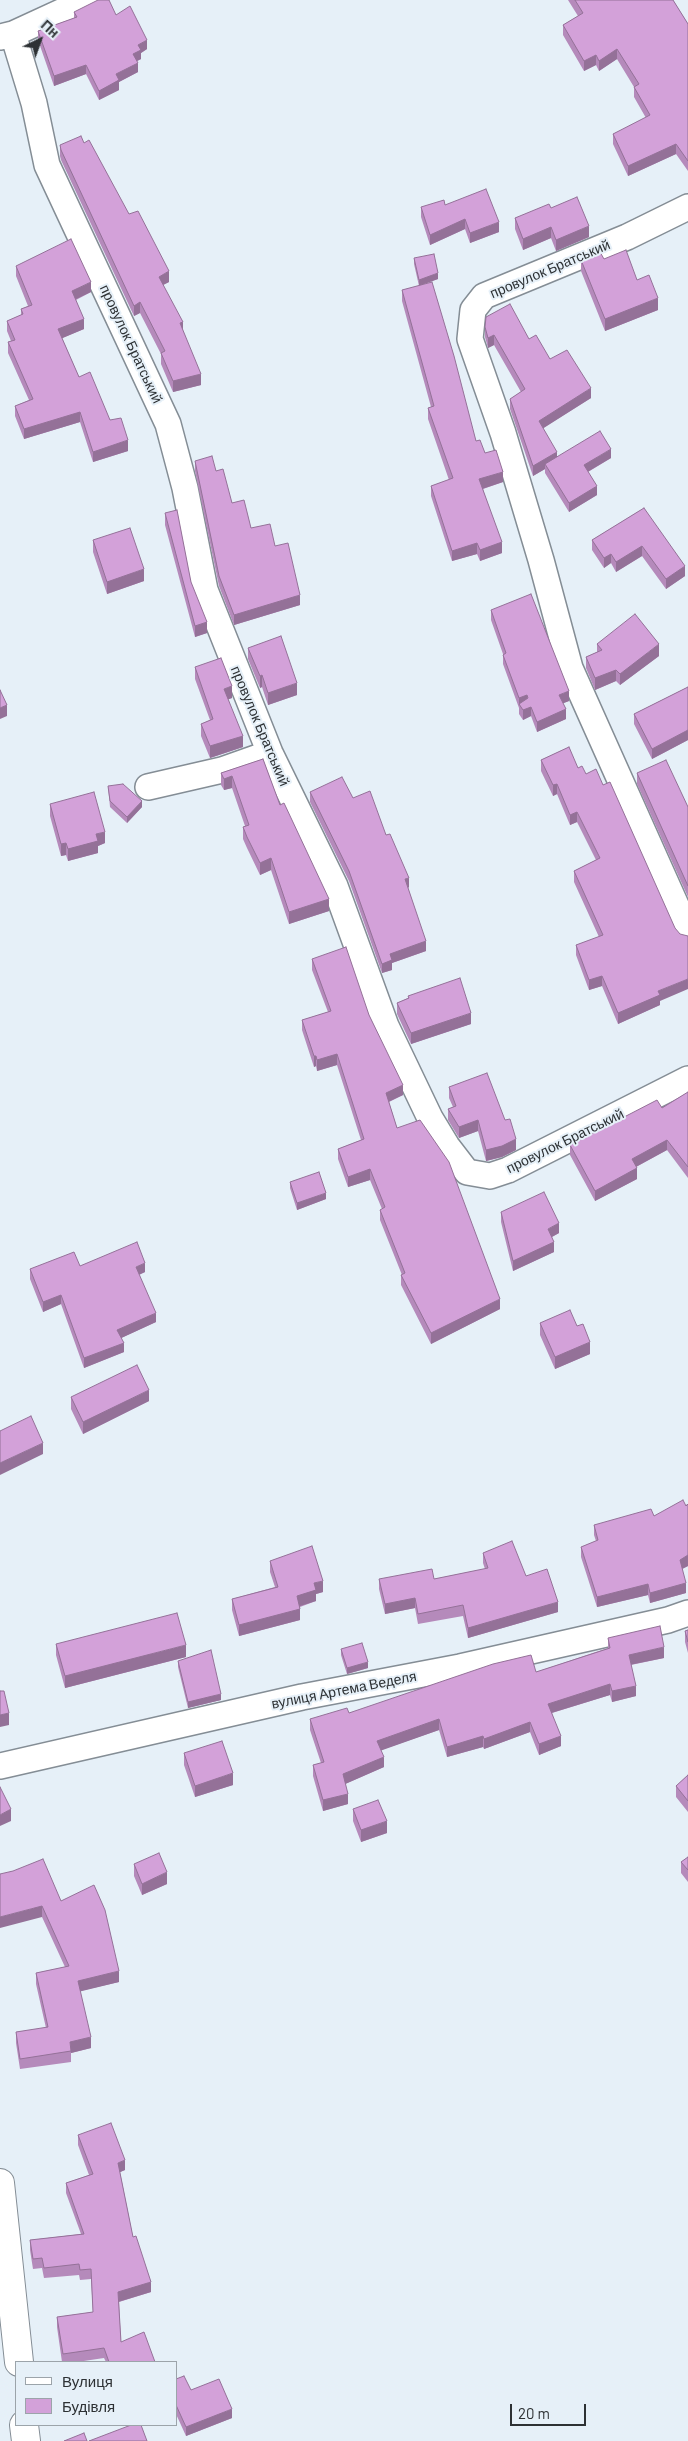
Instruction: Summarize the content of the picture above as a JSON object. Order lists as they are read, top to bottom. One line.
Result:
{"streets":{"street":["провулок Братський","вулиця Артема Веделя"]},"legend":["Вулиця","Будівля"],"scale_bar":"20 m","north":"top right"}
